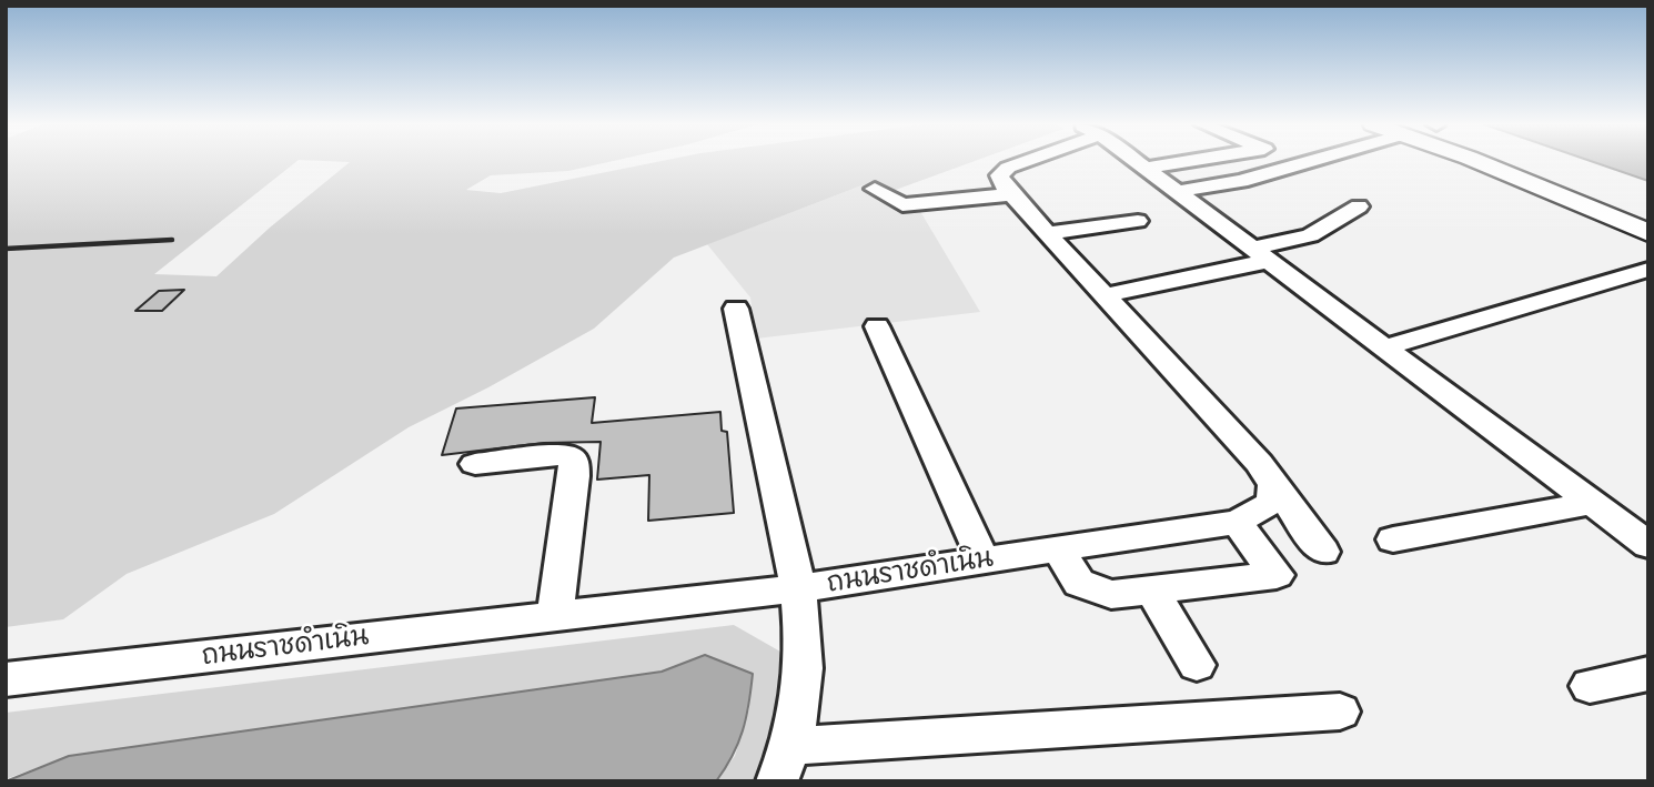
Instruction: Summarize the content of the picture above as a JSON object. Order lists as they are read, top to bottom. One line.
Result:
{"streets":{"street":["ถนนราชดำเนิน"]}}
